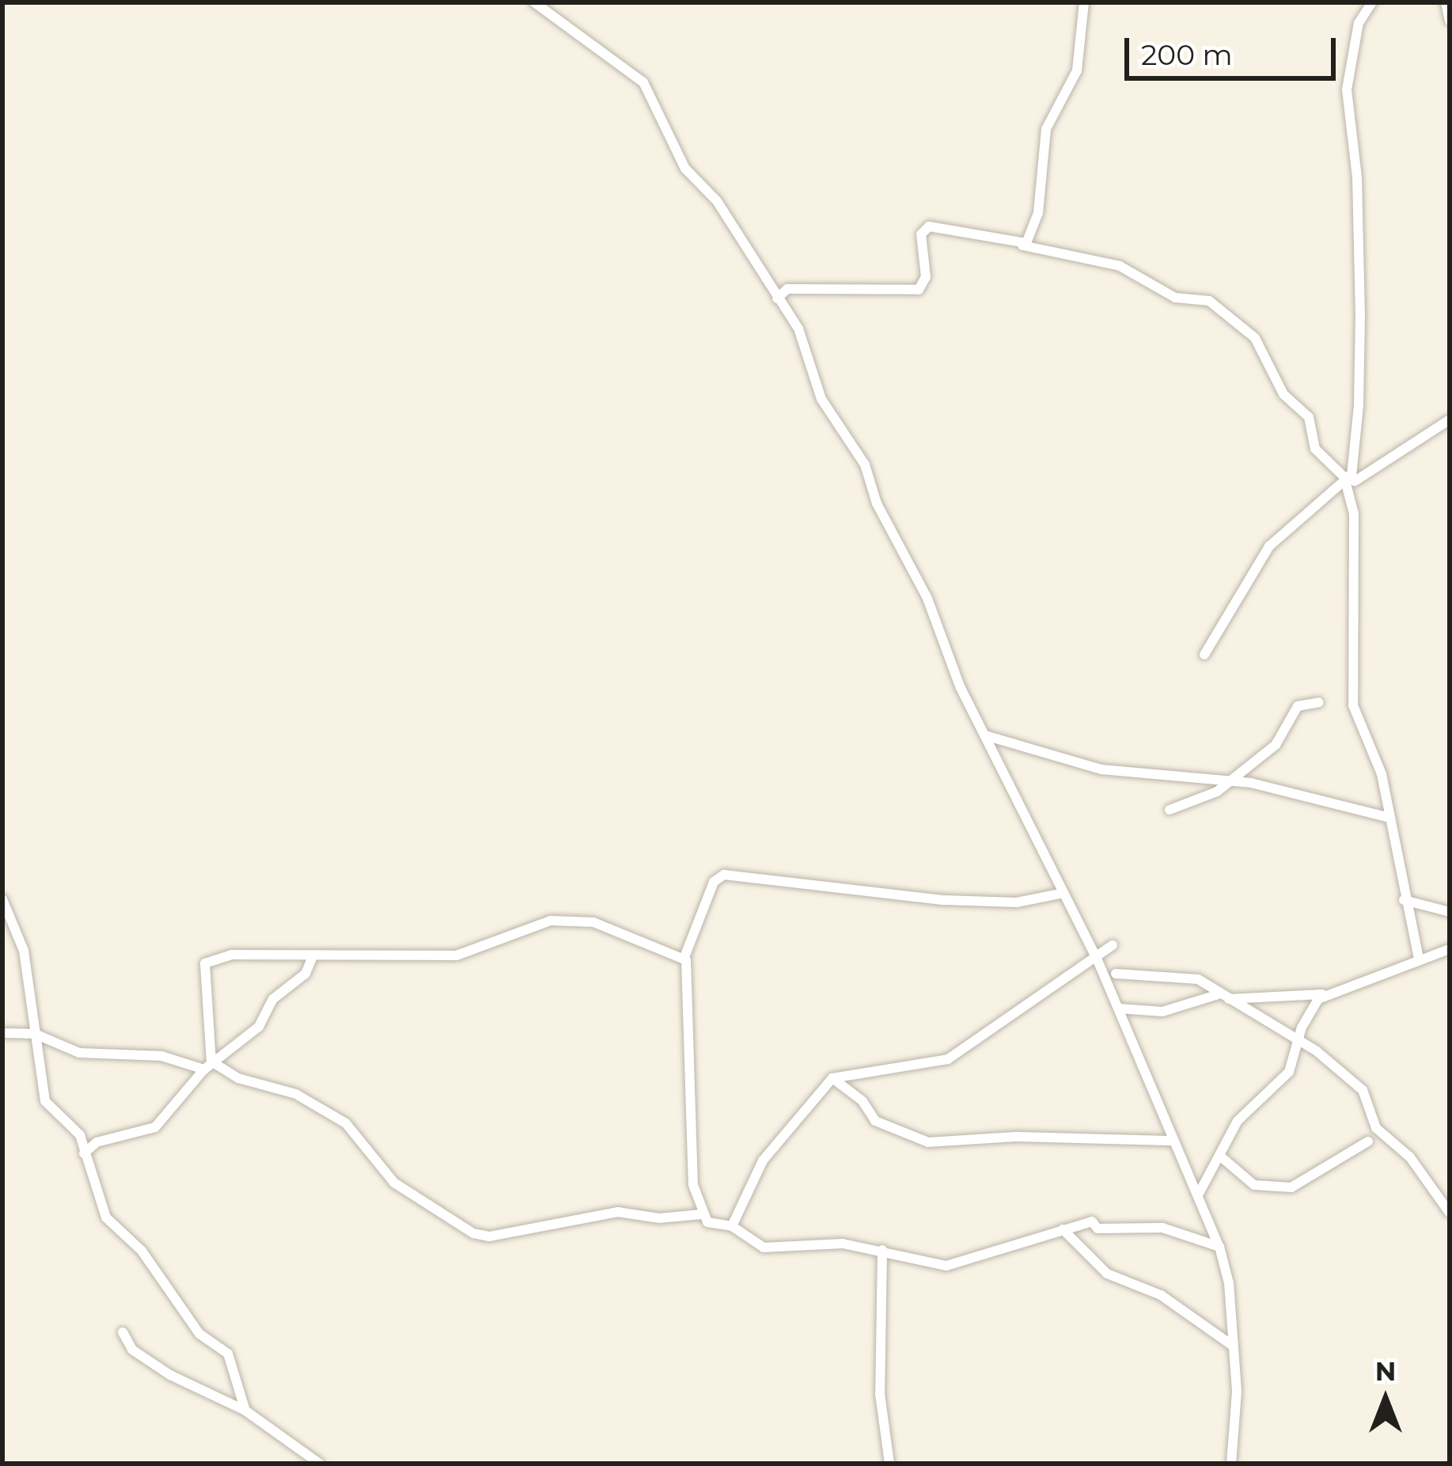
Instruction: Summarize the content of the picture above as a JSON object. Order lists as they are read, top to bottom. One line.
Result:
{"scale_bar":"200 m","north":"top"}
